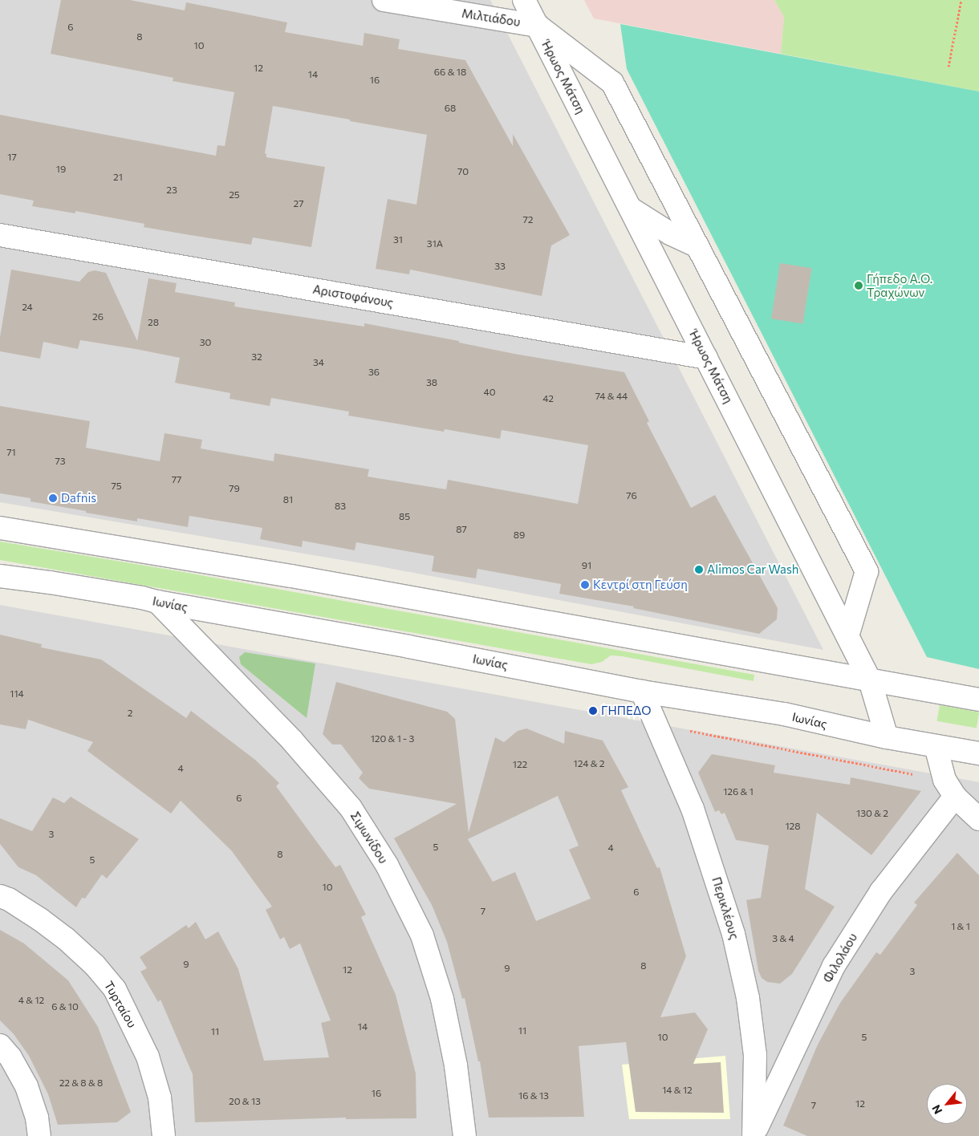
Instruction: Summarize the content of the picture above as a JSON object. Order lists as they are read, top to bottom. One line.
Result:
{"streets":{"street":["Μιλτιάδου","Ήρωος Μάτση","Αριστοφάνους","Ιωνίας","Σιμωνίδου","Περικλέους","Φιλολάου","Τυρταίου"]},"crossings":[["Μιλτιάδου","Ήρωος Μάτση"],["Ήρωος Μάτση","Αριστοφάνους"],["Ήρωος Μάτση","Ιωνίας"],["Ιωνίας","Σιμωνίδου"],["Ιωνίας","Περικλέους"],["Περικλέους","Φιλολάου"]],"places":["Γήπεδο Α.Ο. Τραχώνων","Dafnis","Alimos Car Wash","Κεντρί στη Γεύση","ΓΗΠΕΔΟ"],"house_numbers":["6","8","10","12","66 & 18","14","16","68","17","19","70","21","23","25","27","72","31","31A","33","24","26","28","30","32","34","36","38","40","74 & 44","42","71","73","77","75","79","76","81","83","85","87","89","91","114","2","120 & 1 - 3","124 & 2","122","4","126 & 1","6","130 & 2","128","3","5","4","8","5","10","6","7","1 & 1","3 & 4","9","8","9","12","3","4 & 12","6 & 10","14","11","11","10","5","22 & 8 & 8","14 & 12","16","16 & 13","20 & 13","12","7"],"north":"bottom left"}
